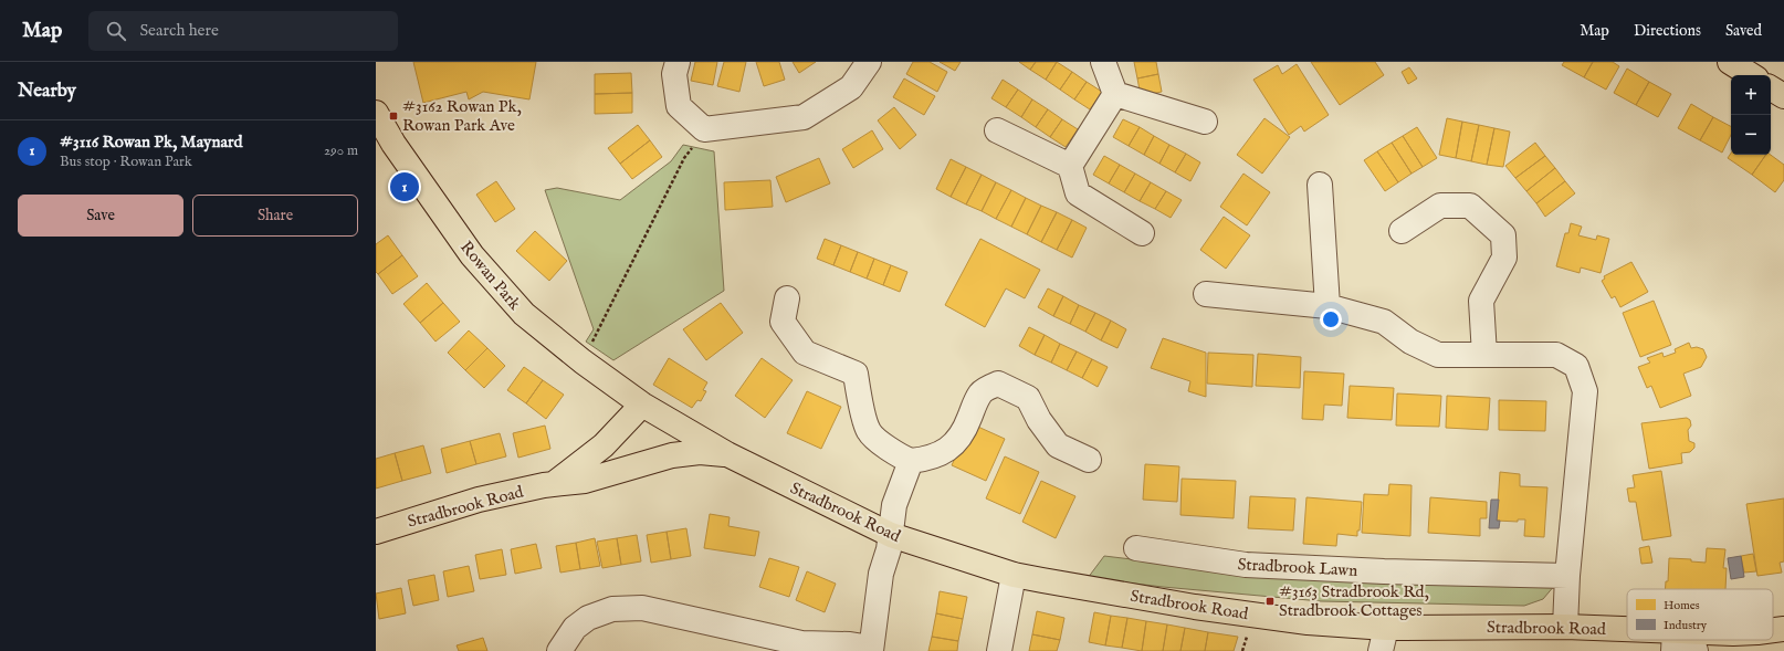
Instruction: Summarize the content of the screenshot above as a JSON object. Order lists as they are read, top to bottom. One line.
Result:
{"streets":{"main road":["Rowan Park","Stradbrook Road"],"street":["Stradbrook Lawn"]},"crossings":[["Rowan Park","Stradbrook Road"]],"places":{"transit":["#3162 Rowan Pk, Rowan Park Ave","#3163 Stradbrook Rd, Stradbrook Cottages"]},"legend":["Homes","Industry"],"page":{"header":"Map","search":"Search here","nav":["Map","Directions","Saved"],"heading":"Nearby","map_buttons":["+","−"],"list":[{"mark":"1","name":"#3116 Rowan Pk, Maynard","note":"Bus stop · Rowan Park","value":"290 m"}],"pins":"1","buttons":["Save","Share"]}}
